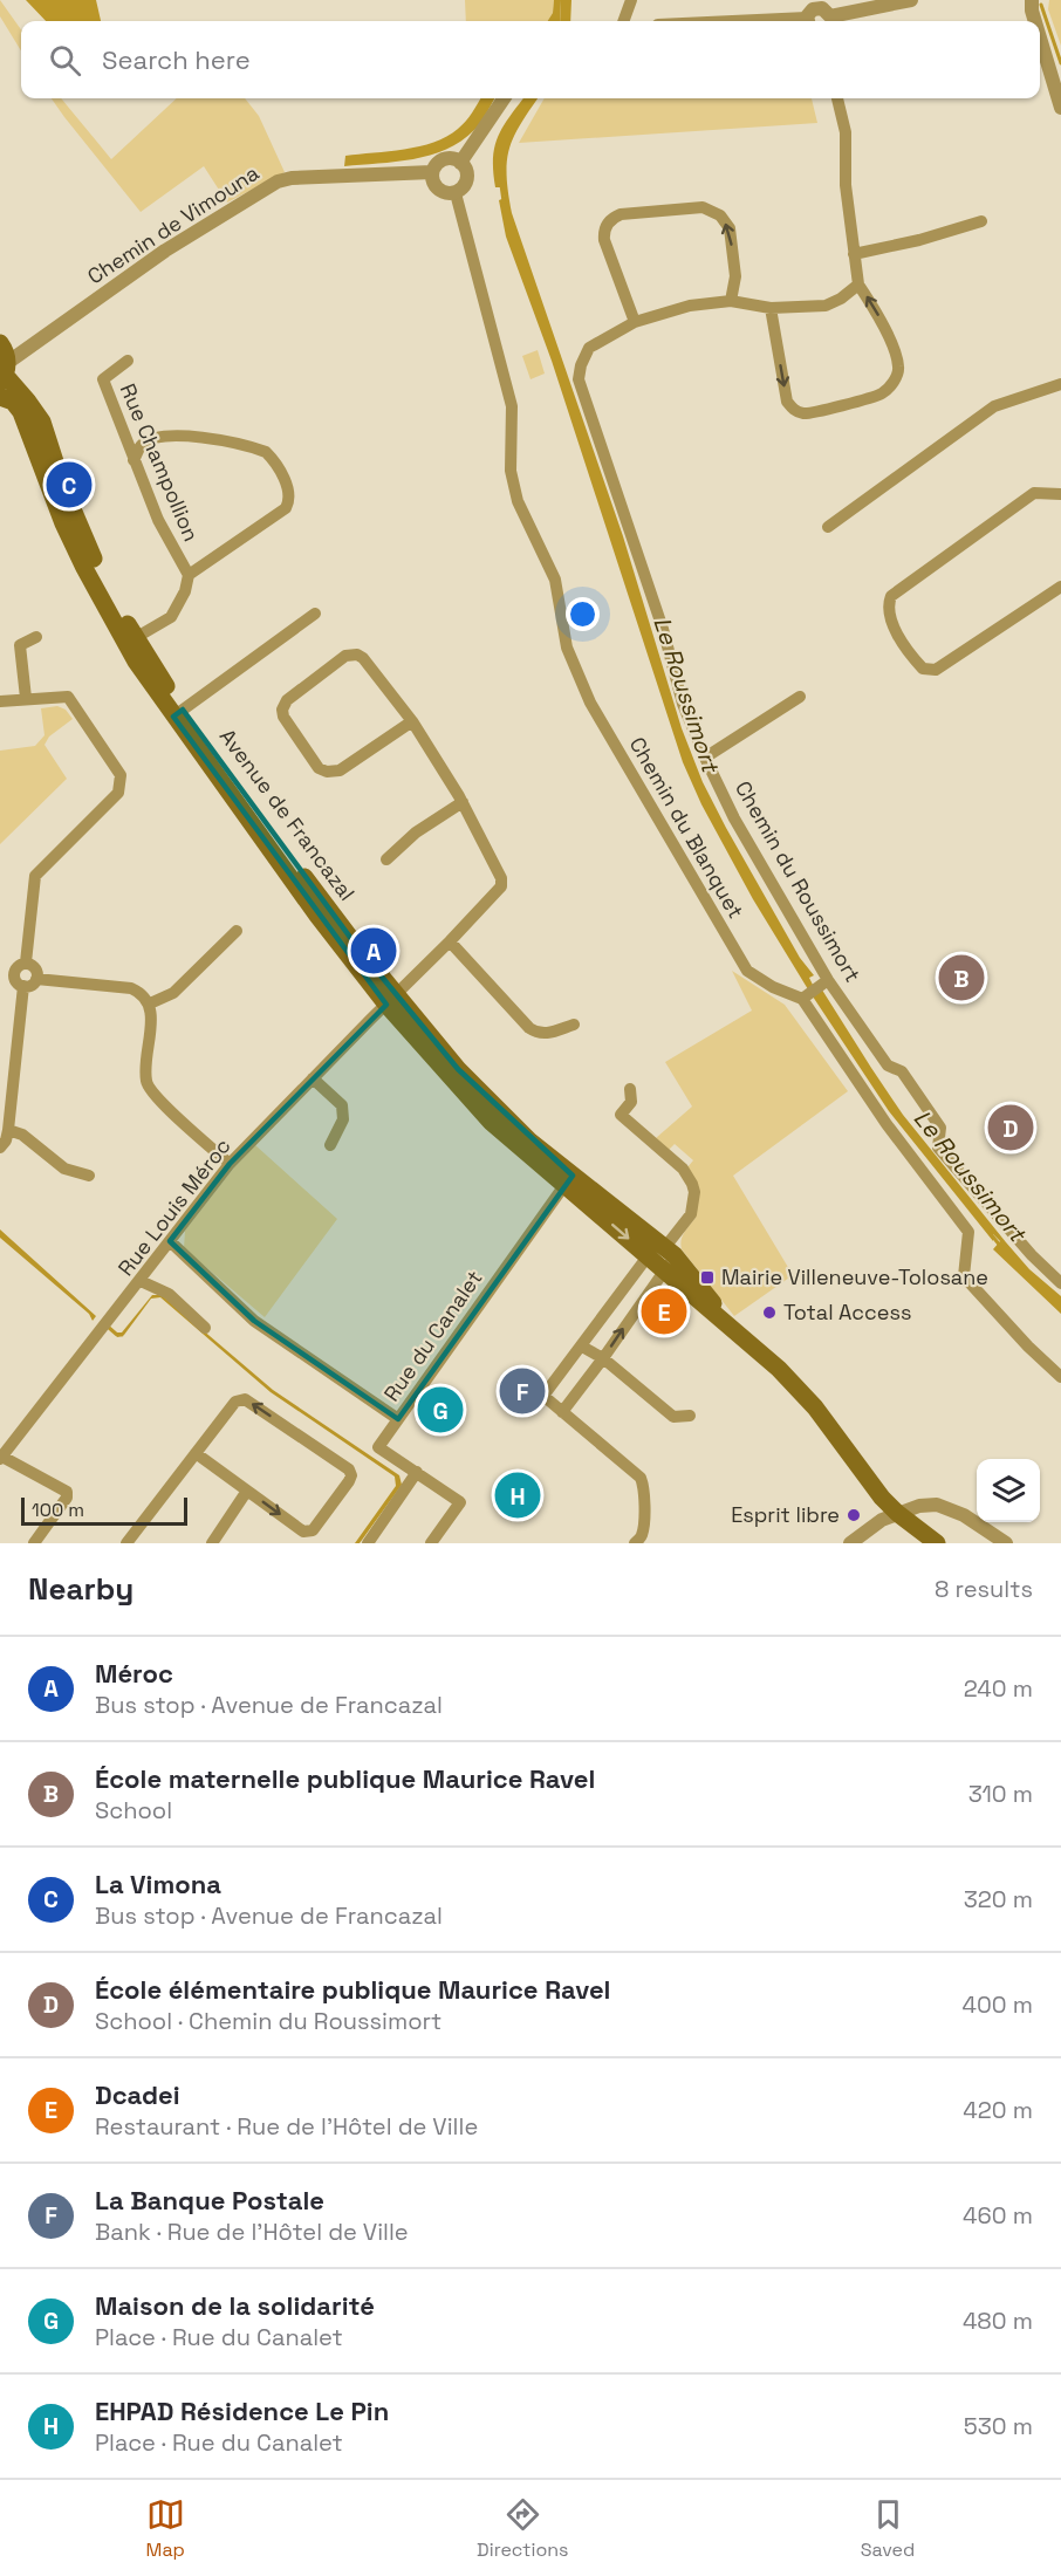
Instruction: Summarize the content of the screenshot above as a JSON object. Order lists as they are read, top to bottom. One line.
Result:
{"streets":{"main road":["Avenue de Francazal"],"street":["Chemin de Vimouna","Rue Champollion","Chemin du Blanquet","Chemin du Roussimort","Rue Louis Méroc","Rue du Canalet"]},"crossings":[["Chemin de Vimouna","Avenue de Francazal"],["Chemin de Vimouna","Chemin du Blanquet"],["Rue Champollion","Avenue de Francazal"],["Avenue de Francazal","Rue Louis Méroc"],["Avenue de Francazal","Rue du Canalet"]],"water":["Le Roussimort"],"places":{"transit":["Mairie Villeneuve-Tolosane"],"other":["Total Access","Esprit libre"]},"scale_bar":"100 m","page":{"search":"Search here","pins":["C","A","B","D","E","F","G","H"],"scale":"100 m","heading":["Nearby","8 results"],"list":[{"mark":"A","name":"Méroc","note":"Bus stop · Avenue de Francazal","value":"240 m"},{"mark":"B","name":"École maternelle publique Maurice Ravel","note":"School","value":"310 m"},{"mark":"C","name":"La Vimona","note":"Bus stop · Avenue de Francazal","value":"320 m"},{"mark":"D","name":"École élémentaire publique Maurice Ravel","note":"School · Chemin du Roussimort","value":"400 m"},{"mark":"E","name":"Dcadei","note":"Restaurant · Rue de l'Hôtel de Ville","value":"420 m"},{"mark":"F","name":"La Banque Postale","note":"Bank · Rue de l'Hôtel de Ville","value":"460 m"},{"mark":"G","name":"Maison de la solidarité","note":"Place · Rue du Canalet","value":"480 m"},{"mark":"H","name":"EHPAD Résidence Le Pin","note":"Place · Rue du Canalet","value":"530 m"}],"nav":["Map","Directions","Saved"]}}
